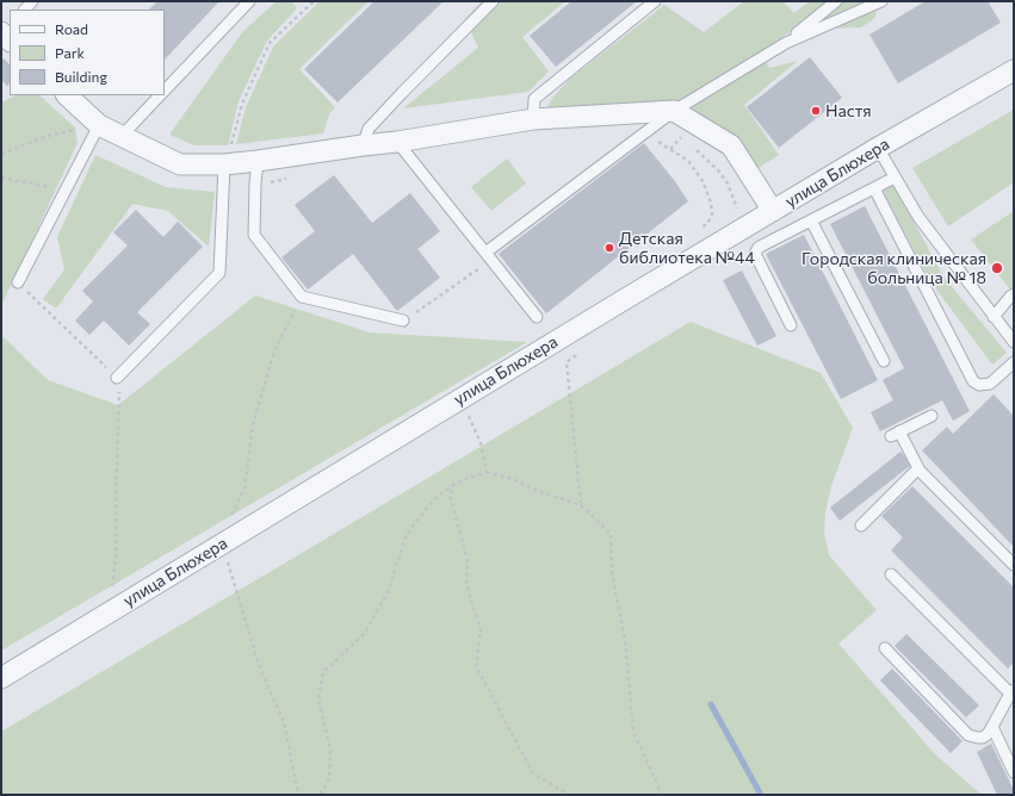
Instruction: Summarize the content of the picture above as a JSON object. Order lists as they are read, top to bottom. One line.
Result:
{"streets":{"street":["улица Блюхера"]},"places":["Настя","Детская библиотека №44","Городская клиническая больница № 18"],"legend":["Road","Park","Building"]}
